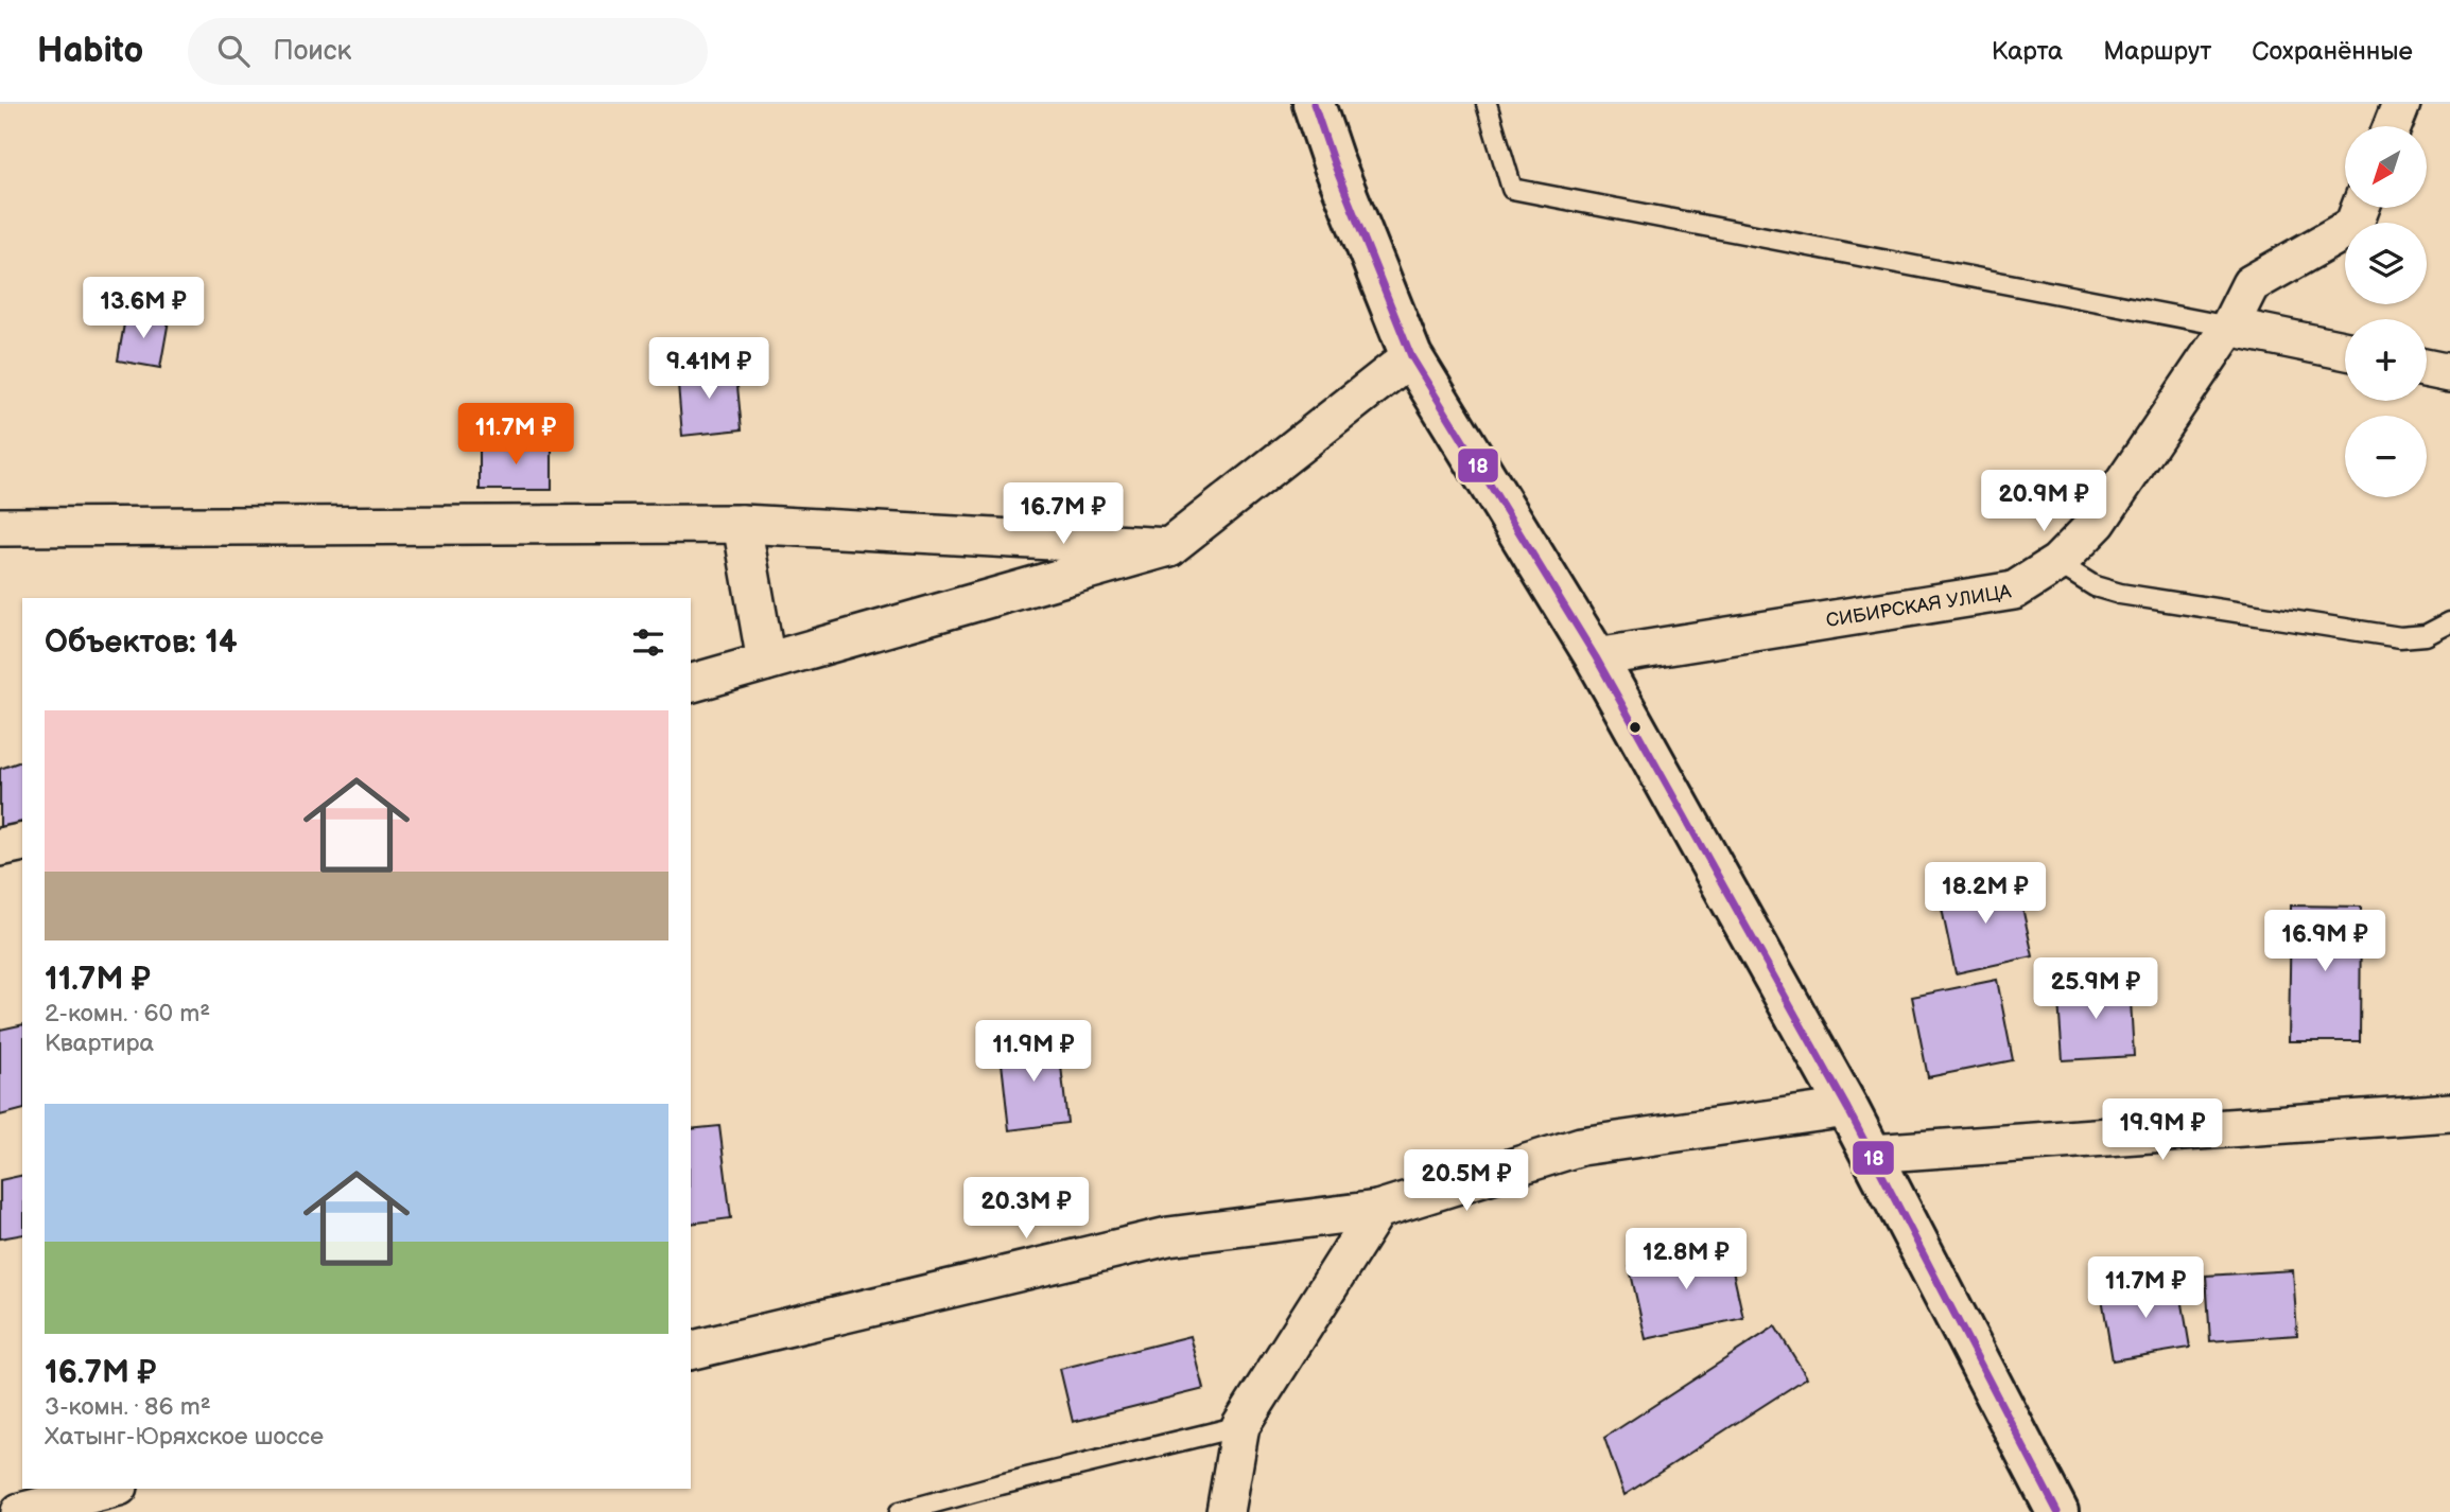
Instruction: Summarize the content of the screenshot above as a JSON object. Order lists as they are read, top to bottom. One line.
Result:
{"streets":{"street":["СИБИРСКАЯ УЛИЦА"]},"lines":["transit line 18"],"north":"bottom left","page":{"header":"Habito","search":"Поиск","nav":["Карта","Маршрут","Сохранённые"],"map_buttons":["+","−"],"price":["13.6M ₽","9.41M ₽","11.7M ₽","20.9M ₽","16.7M ₽","18.2M ₽","16.9M ₽","25.9M ₽","11.9M ₽","19.9M ₽","20.5M ₽","20.3M ₽","12.8M ₽","11.7M ₽"],"heading":"Объектов: 14","list":[{"name":"11.7M ₽","note":"2-комн. · 60 m² · Квартира"},{"name":"16.7M ₽","note":"3-комн. · 86 m² · Хатынг-Юряхское шоссе"}]}}
